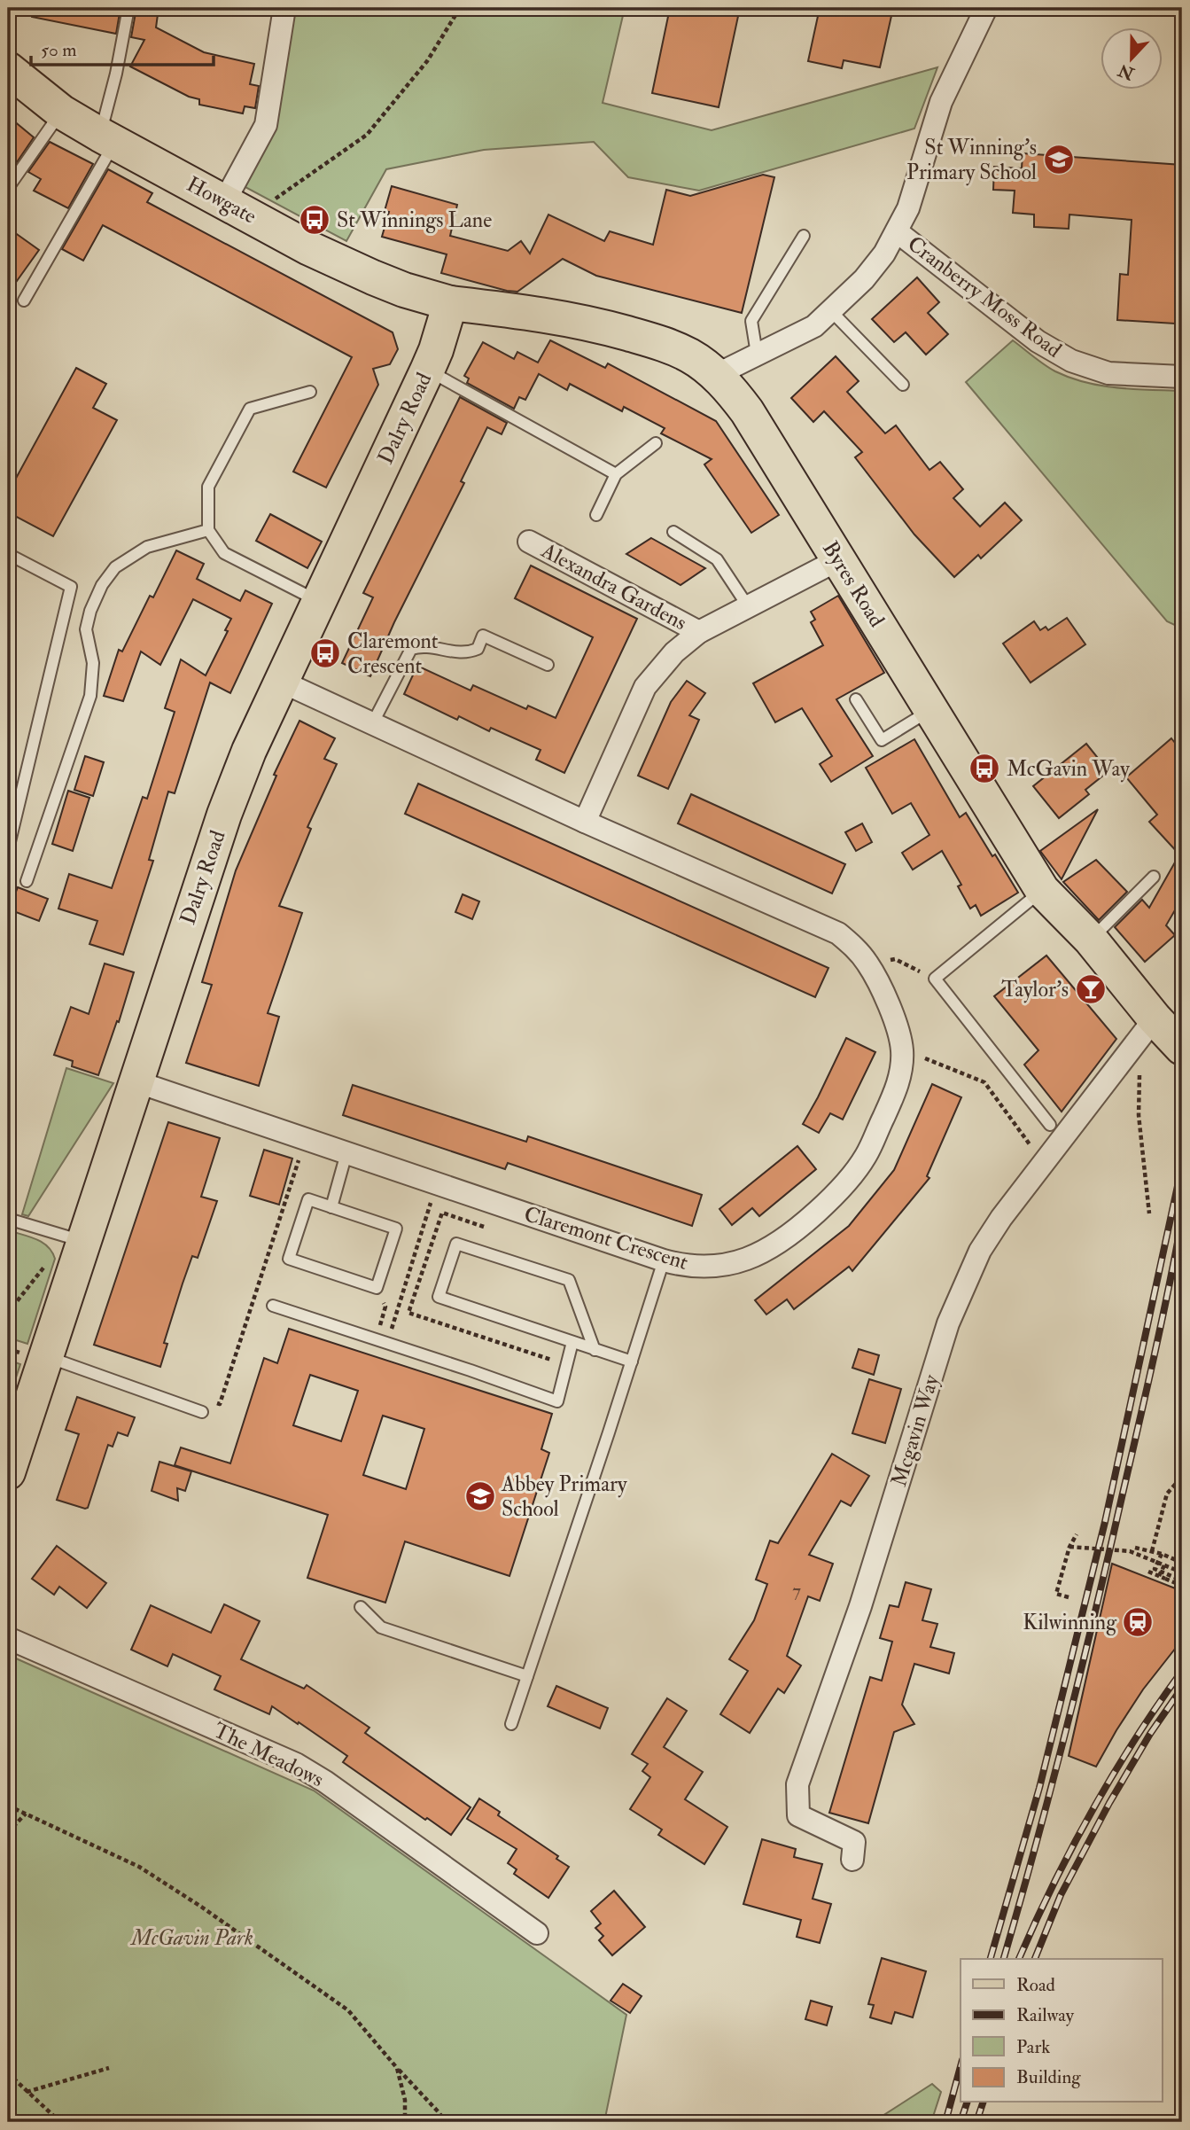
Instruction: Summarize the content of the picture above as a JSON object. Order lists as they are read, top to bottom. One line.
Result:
{"streets":{"main road":["Howgate","Dalry Road","Byres Road"],"street":["Cranberry Moss Road","Alexandra Gardens","Claremont Crescent","Mcgavin Way","The Meadows"]},"crossings":[["Howgate","Dalry Road"],["Howgate","Byres Road"],["Dalry Road","Byres Road"],["Dalry Road","Claremont Crescent"],["Byres Road","Mcgavin Way"]],"parks":["McGavin Park"],"places":{"school or university":["St Winning's Primary School","Abbey Primary School"],"bus stop":["St Winnings Lane","Claremont Crescent","McGavin Way"],"bar":["Taylor's"],"station":["Kilwinning"]},"house_numbers":["7"],"legend":["Road","Railway","Park","Building"],"scale_bar":"50 m","north":"bottom"}
